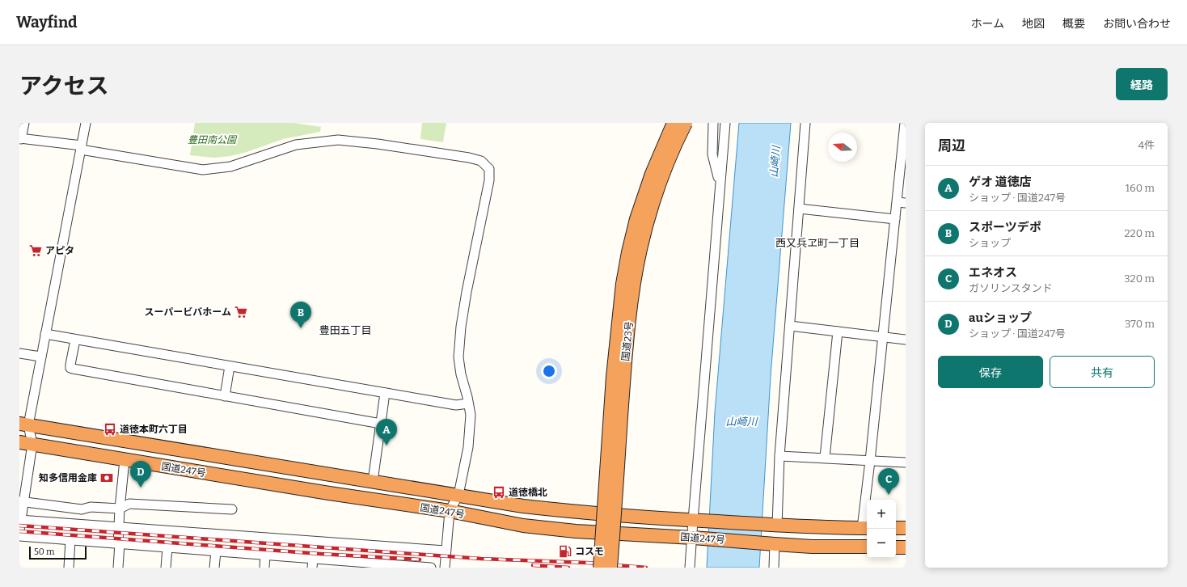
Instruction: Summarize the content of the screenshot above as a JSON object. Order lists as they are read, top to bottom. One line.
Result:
{"streets":{"highway":["国道23号","国道247号"]},"districts":["西又兵ヱ町一丁目","豊田五丁目"],"water":["山崎川"],"parks":["豊田南公園"],"places":{"supermarket":["アピタ","スーパービバホーム"],"bus stop":["道徳本町六丁目","道徳橋北"],"bank":["知多信用金庫"],"fuel station":["コスモ"]},"scale_bar":"50 m","north":"left","page":{"header":"Wayfind","nav":["ホーム","地図","概要","お問い合わせ"],"title":"アクセス","buttons":["経路",["保存","共有"]],"heading":["周辺","4件"],"list":[{"mark":"A","name":"ゲオ 道徳店","note":"ショップ · 国道247号","value":"160 m"},{"mark":"B","name":"スポーツデポ","note":"ショップ","value":"220 m"},{"mark":"C","name":"エネオス","note":"ガソリンスタンド","value":"320 m"},{"mark":"D","name":"auショップ","note":"ショップ · 国道247号","value":"370 m"}],"pins":["B","A","D","C"],"map_buttons":["+","−"],"scale":"50 m"}}
